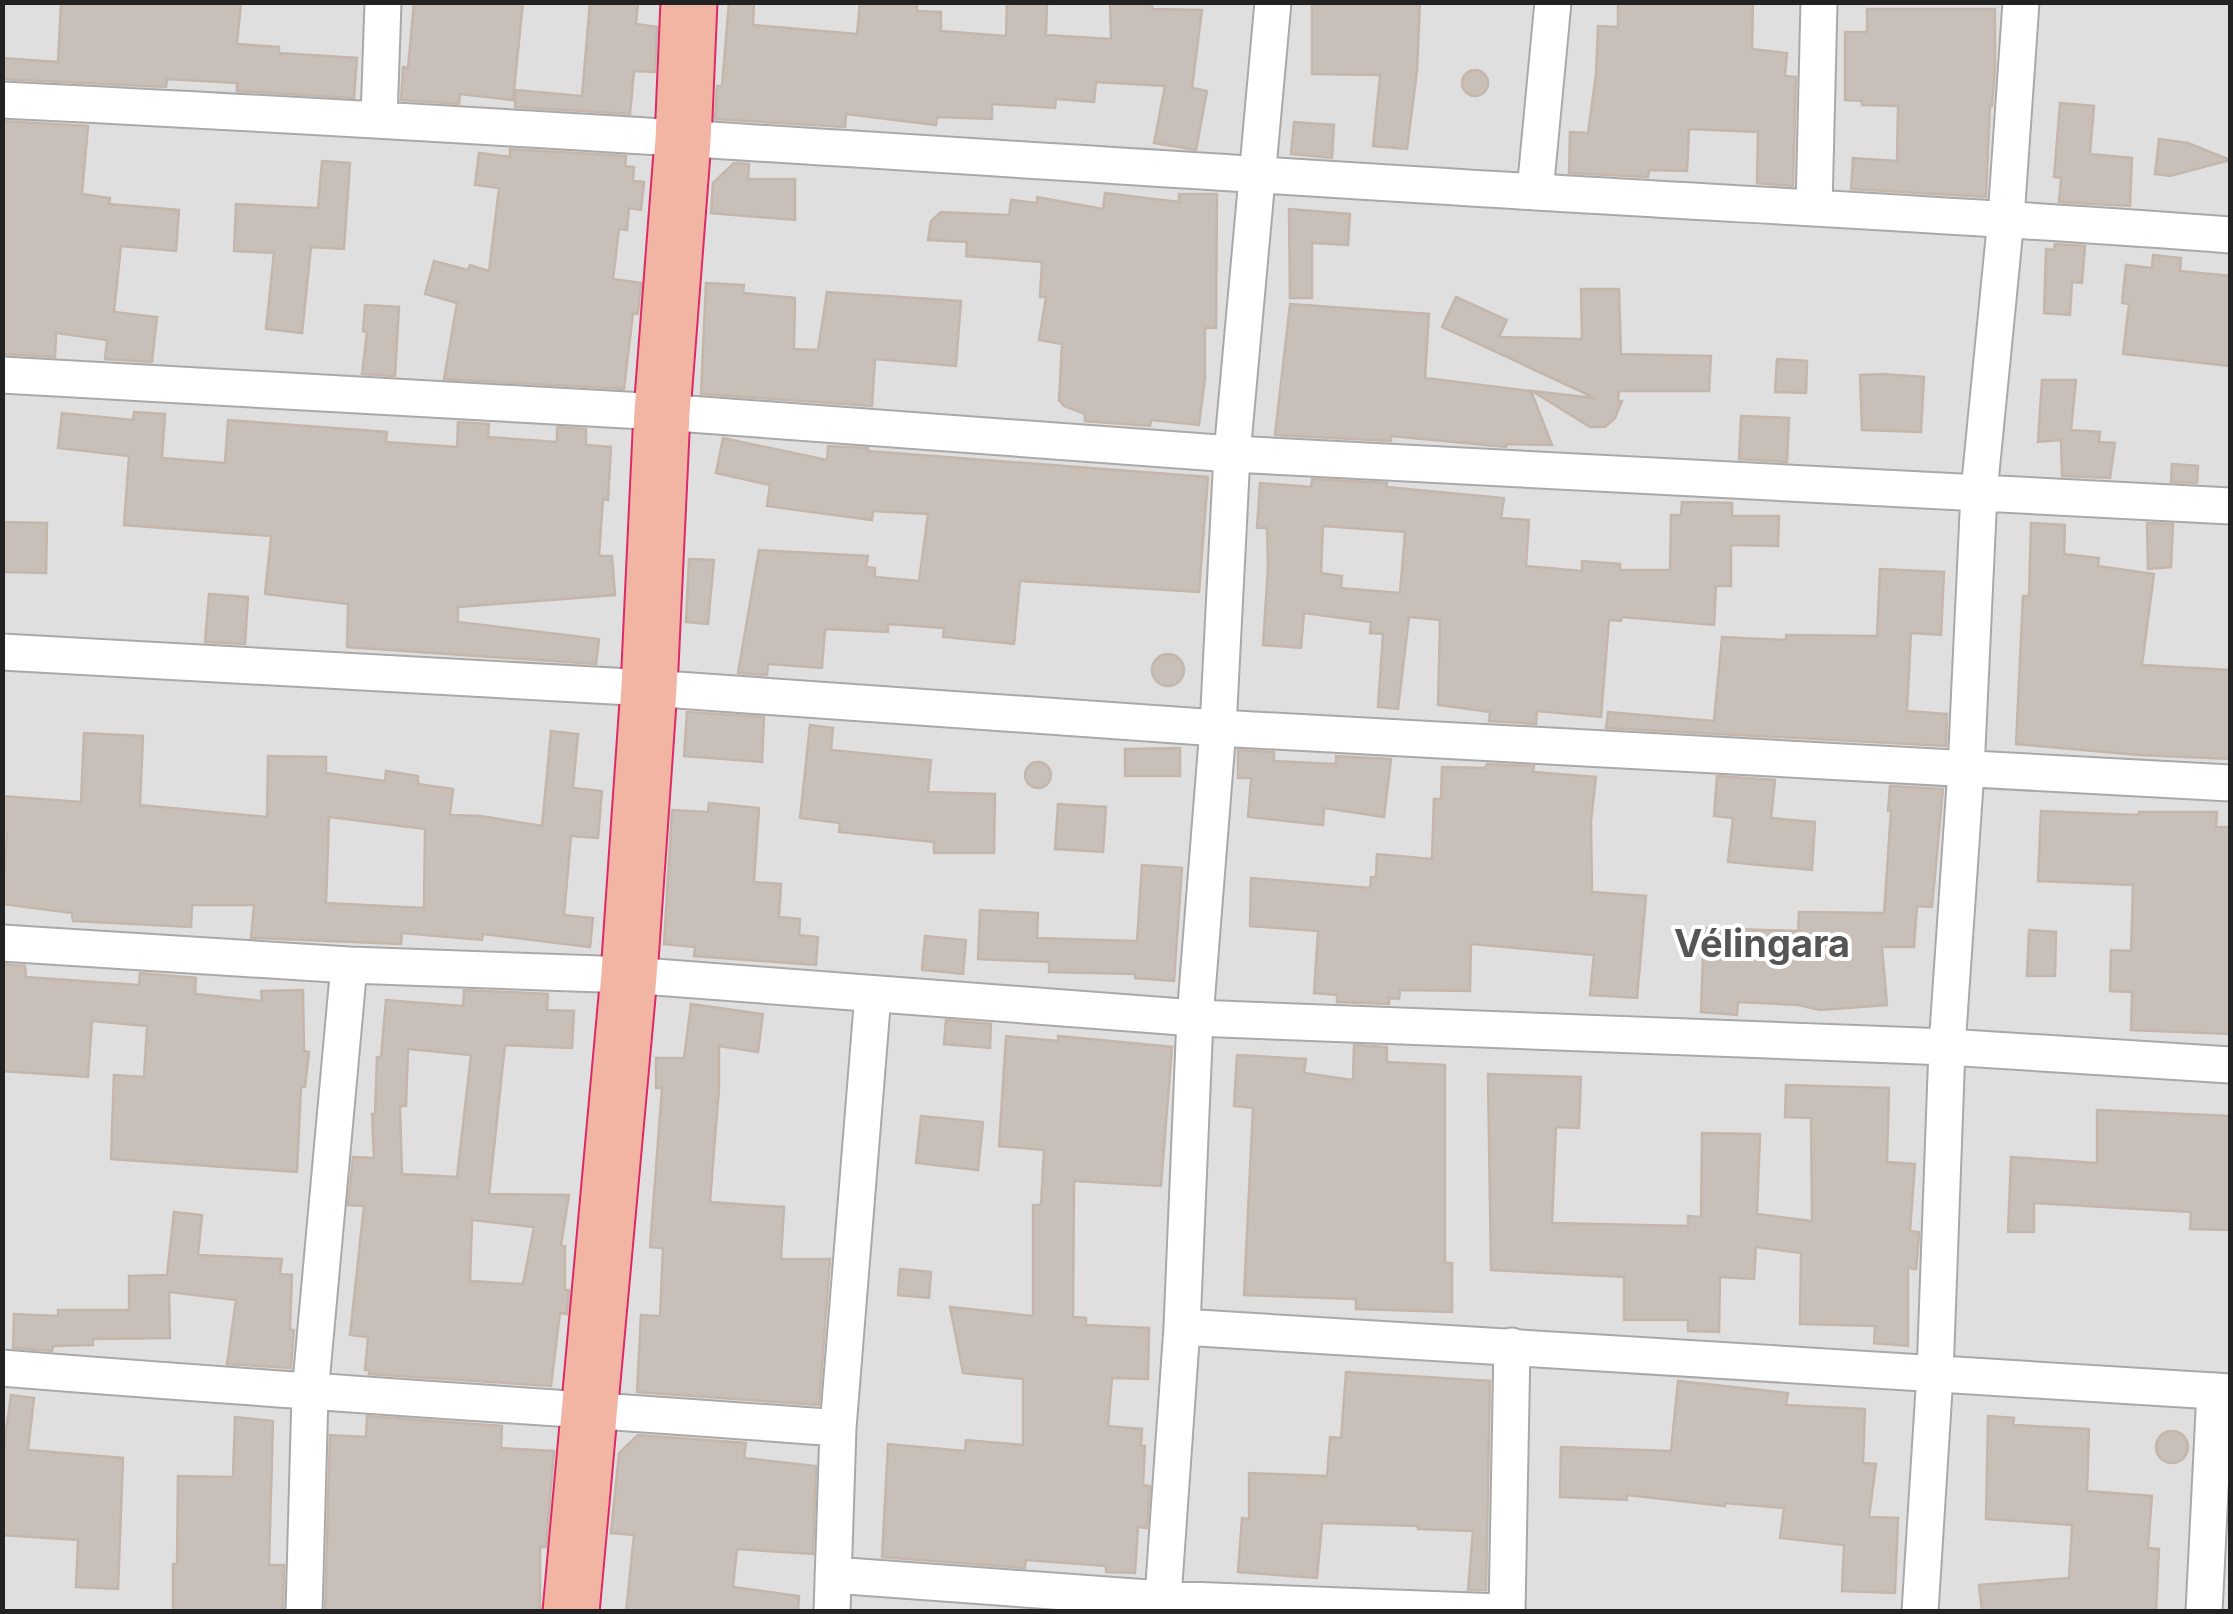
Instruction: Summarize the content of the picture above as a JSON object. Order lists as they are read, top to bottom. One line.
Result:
{"districts":["Vélingara"]}
